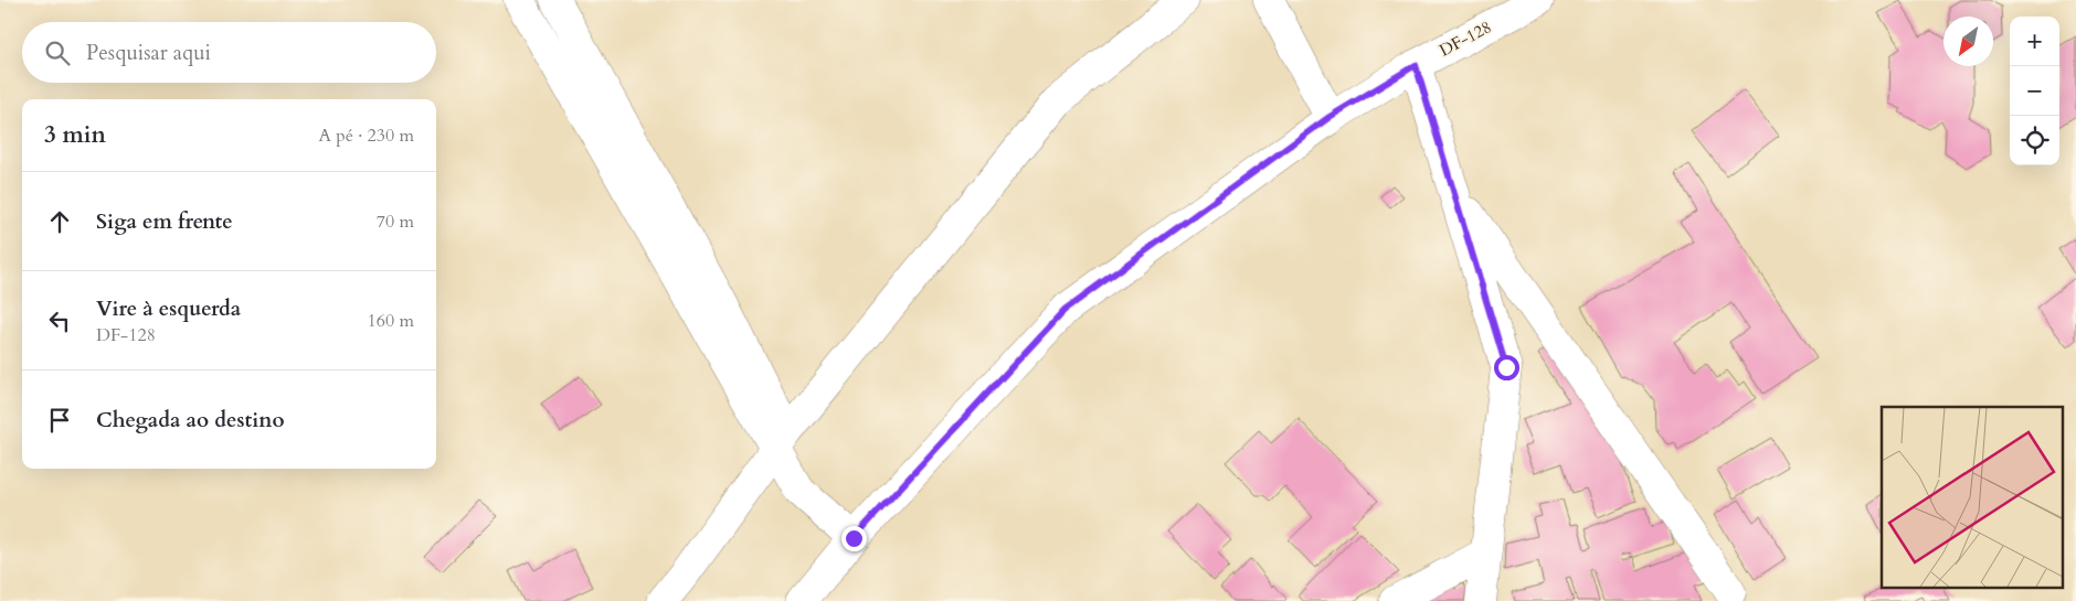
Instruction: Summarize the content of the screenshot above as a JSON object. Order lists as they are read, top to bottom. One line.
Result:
{"streets":{"street":["DF-128"]},"north":"bottom left","page":{"map_buttons":["+","−"],"search":"Pesquisar aqui","heading":["3 min","A pé · 230 m"],"list":[["Siga em frente","70 m"],["Vire à esquerda","DF-128","160 m"],"Chegada ao destino"]}}
